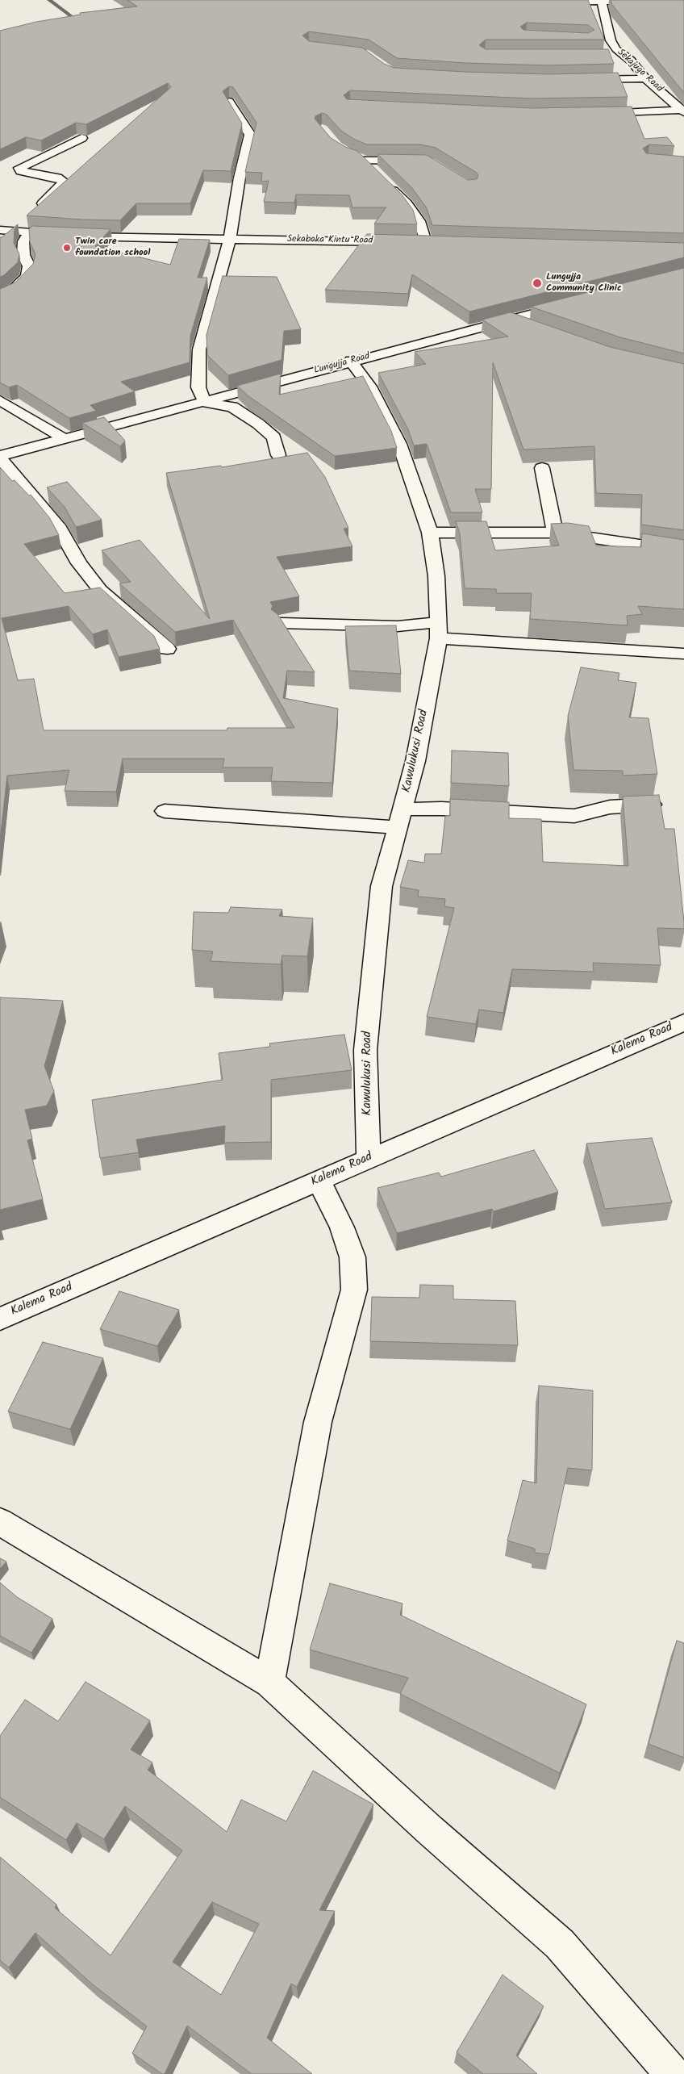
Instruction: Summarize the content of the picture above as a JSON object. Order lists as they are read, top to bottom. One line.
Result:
{"streets":{"street":["Sekajugo Road","Sekabaka Kintu Road","Lungujja Road","Kawulukusi Road","Kalema Road"]},"crossings":[["Lungujja Road","Kawulukusi Road"],["Kawulukusi Road","Kalema Road"]],"places":["Twin care foundation school","Lungujja Community Clinic"]}
